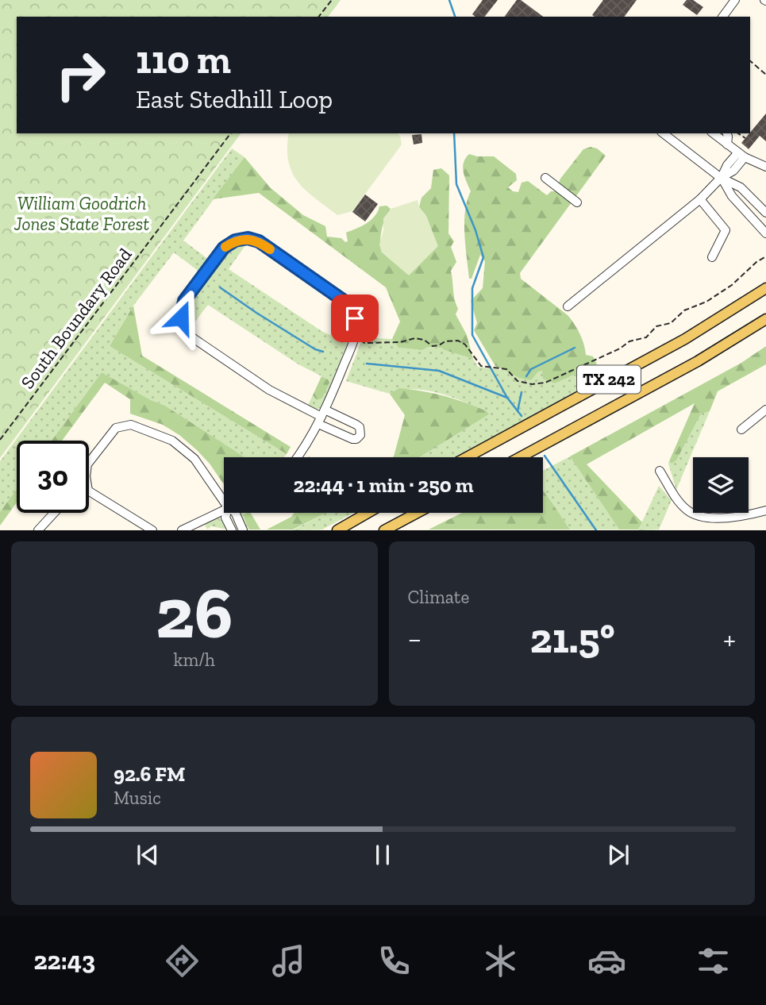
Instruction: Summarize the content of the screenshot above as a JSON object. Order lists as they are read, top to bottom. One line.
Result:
{"streets":{"main road":["TX 242"],"path":["South Boundary Road"]},"parks":["William Goodrich Jones State Forest"],"page":{"turn":["110 m","East Stedhill Loop"],"limit":"30","trip":"22:44 · 1 min · 250 m","tile":[["26","km/h"],"Climate"],"heat":["−","21.5°","+"],"song":["92.6 FM","Music"],"tabs":"22:43"}}
